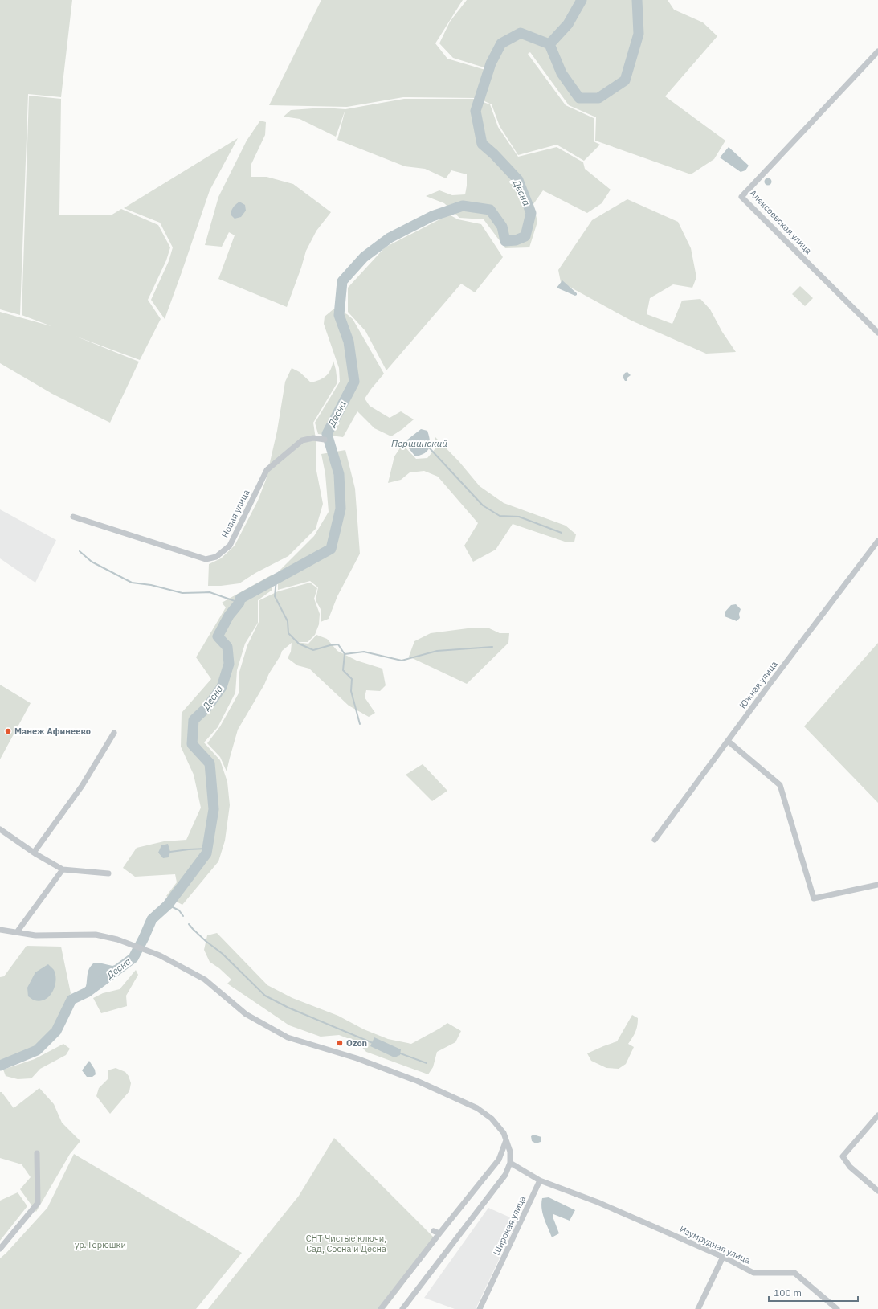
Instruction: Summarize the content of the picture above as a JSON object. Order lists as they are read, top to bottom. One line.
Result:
{"streets":{"street":["Алексеевская улица","Новая улица","Южная улица","Широкая улица","Изумрудная улица"]},"crossings":[["Широкая улица","Изумрудная улица"]],"water":["Десна","Першинский"],"parks":["СНТ Чистые ключи, Сад, Сосна и Десна","ур. Горюшки"],"places":["Манеж Афинеево","Ozon"],"scale_bar":"100 m"}
